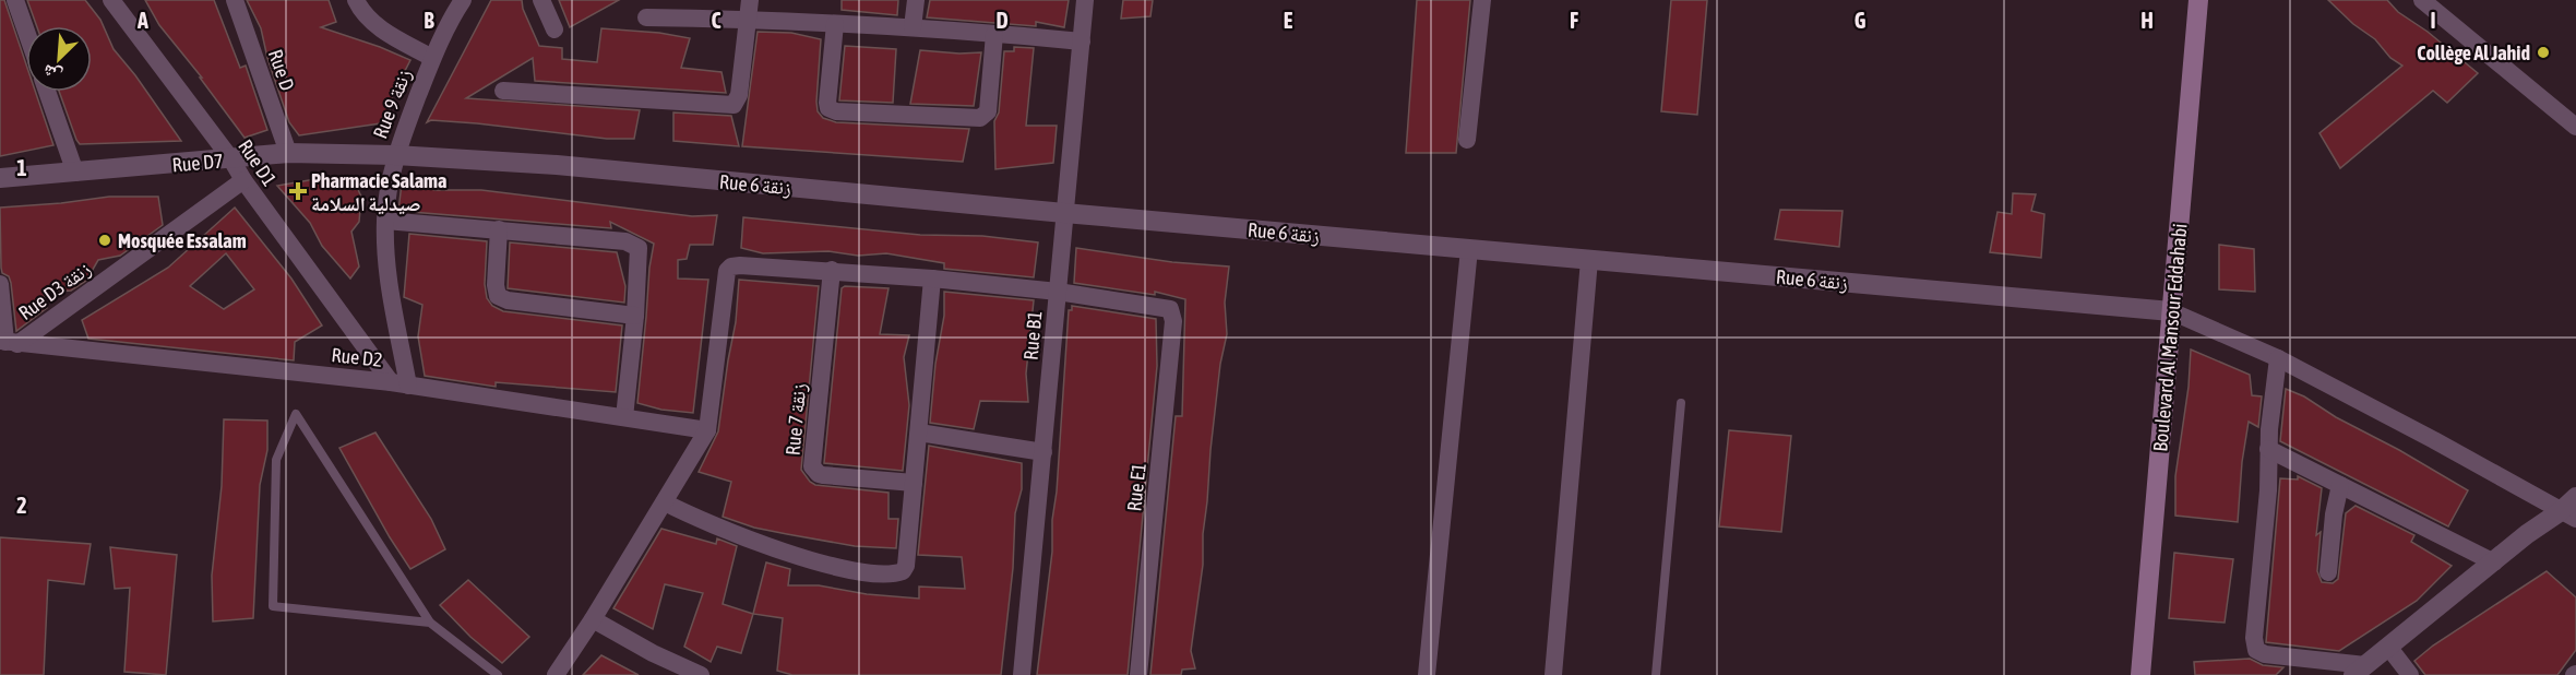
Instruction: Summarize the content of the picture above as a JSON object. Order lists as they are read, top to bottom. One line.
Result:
{"streets":{"main road":["Boulevard Al Mansour Eddahabi"],"street":["Rue D","Rue 9 زنقة","Rue D7","Rue D1","Rue 6 زنقة","Rue D3 زنقة","Rue B1","Rue D2","Rue 7 زنقة","Rue E1"]},"crossings":[["Rue D","Rue D7"],["Rue 9 زنقة","Rue D7"],["Rue 9 زنقة","Rue D1"],["Rue 9 زنقة","Rue 6 زنقة"],["Rue 9 زنقة","Rue D2"],["Rue D7","Rue D1"],["Rue D7","Rue 6 زنقة"],["Rue D1","Rue D3 زنقة"],["Rue D1","Rue D2"],["Rue 6 زنقة","Rue B1"],["Rue 6 زنقة","Boulevard Al Mansour Eddahabi"],["Rue D3 زنقة","Rue D2"],["Rue B1","Rue E1"]],"places":{"other":["Collège Al Jahid","Mosquée Essalam"],"health":["Pharmacie Salama صيدلية السلامة"]},"north":"bottom left","grid":{"columns":["A","B","C","D","E","F","G","H","I"],"rows":["1","2"]}}
